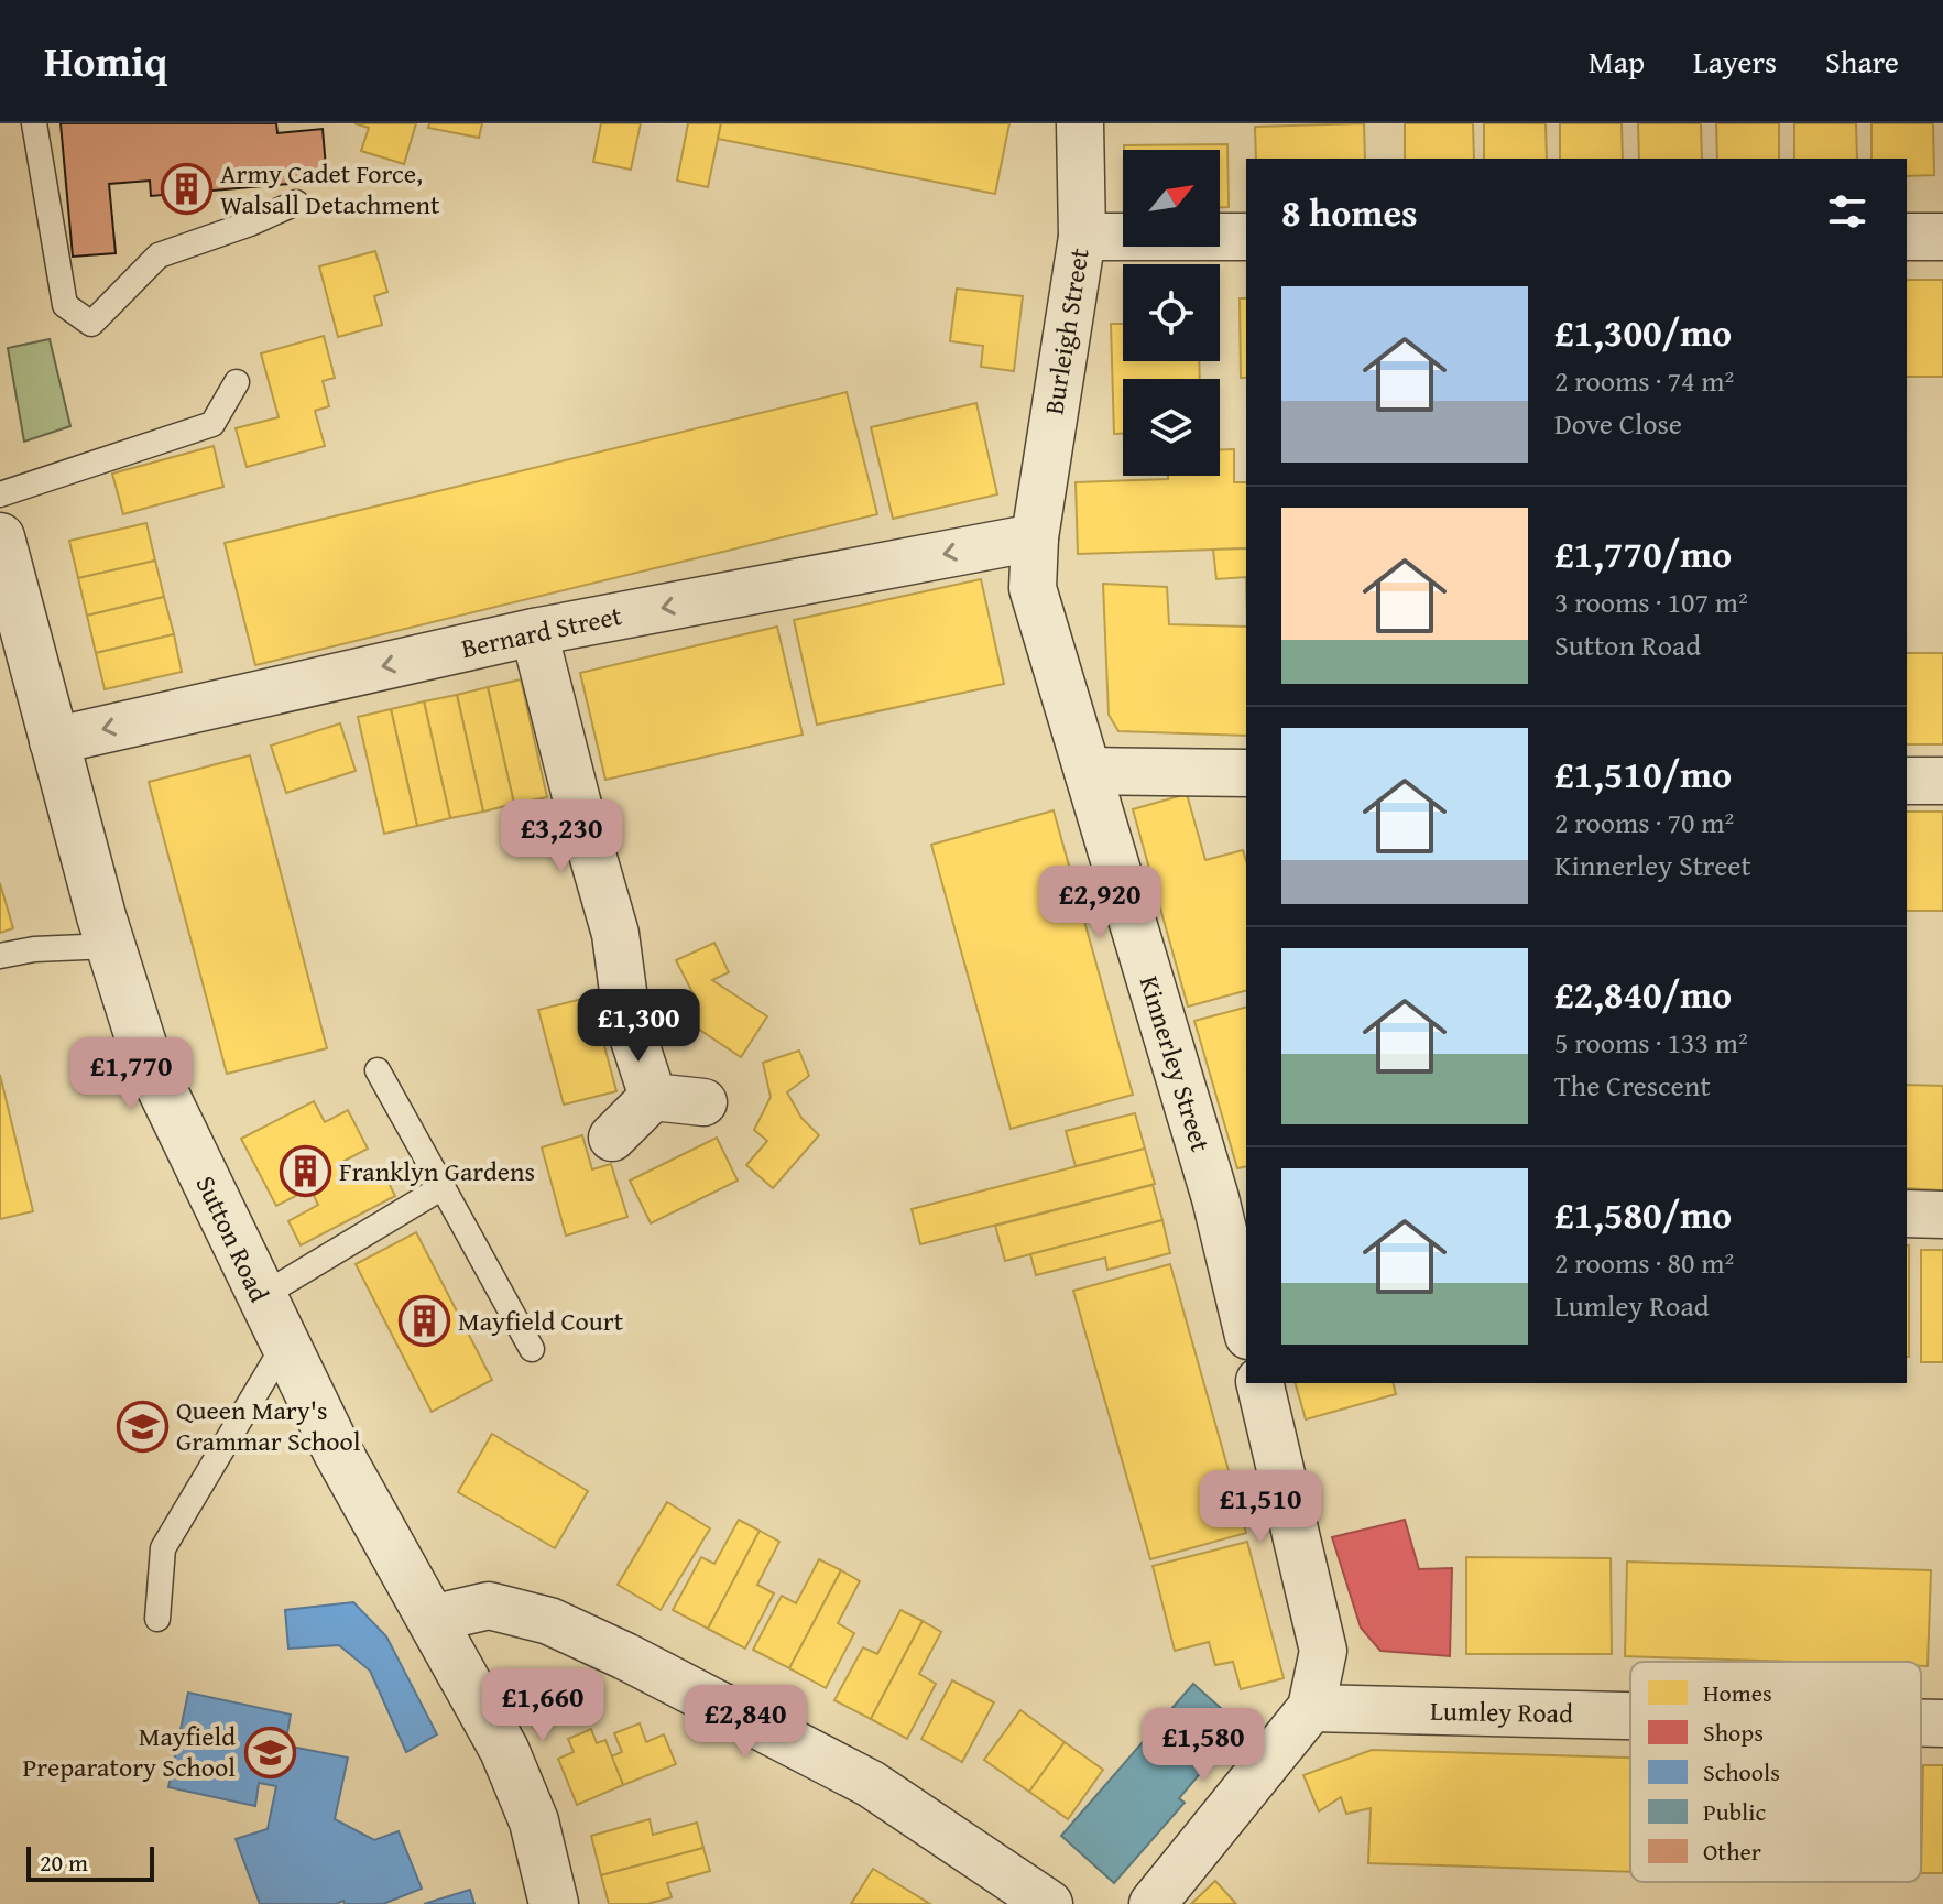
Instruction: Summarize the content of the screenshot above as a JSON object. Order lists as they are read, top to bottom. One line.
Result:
{"streets":{"street":["Burleigh Street","Bernard Street","Kinnerley Street","Sutton Road","Lumley Road"]},"crossings":[["Burleigh Street","Bernard Street"],["Burleigh Street","Kinnerley Street"],["Bernard Street","Kinnerley Street"],["Bernard Street","Sutton Road"]],"one_way":["Bernard Street"],"places":{"building":["Army Cadet Force, Walsall Detachment","Franklyn Gardens","Mayfield Court"],"school or university":["Queen Mary's Grammar School","Mayfield Preparatory School"]},"legend":["Homes","Shops","Schools","Public","Other"],"scale_bar":"20 m","north":"top right","page":{"header":"Homiq","nav":["Map","Layers","Share"],"heading":"8 homes","list":[{"name":"£1,300/mo","note":"2 rooms · 74 m² · Dove Close"},{"name":"£1,770/mo","note":"3 rooms · 107 m² · Sutton Road"},{"name":"£1,510/mo","note":"2 rooms · 70 m² · Kinnerley Street"},{"name":"£2,840/mo","note":"5 rooms · 133 m² · The Crescent"},{"name":"£1,580/mo","note":"2 rooms · 80 m² · Lumley Road"}],"price":["£3,230","£2,920","£1,300","£1,770","£1,510","£1,660","£2,840","£1,580"],"scale":"20 m"}}
